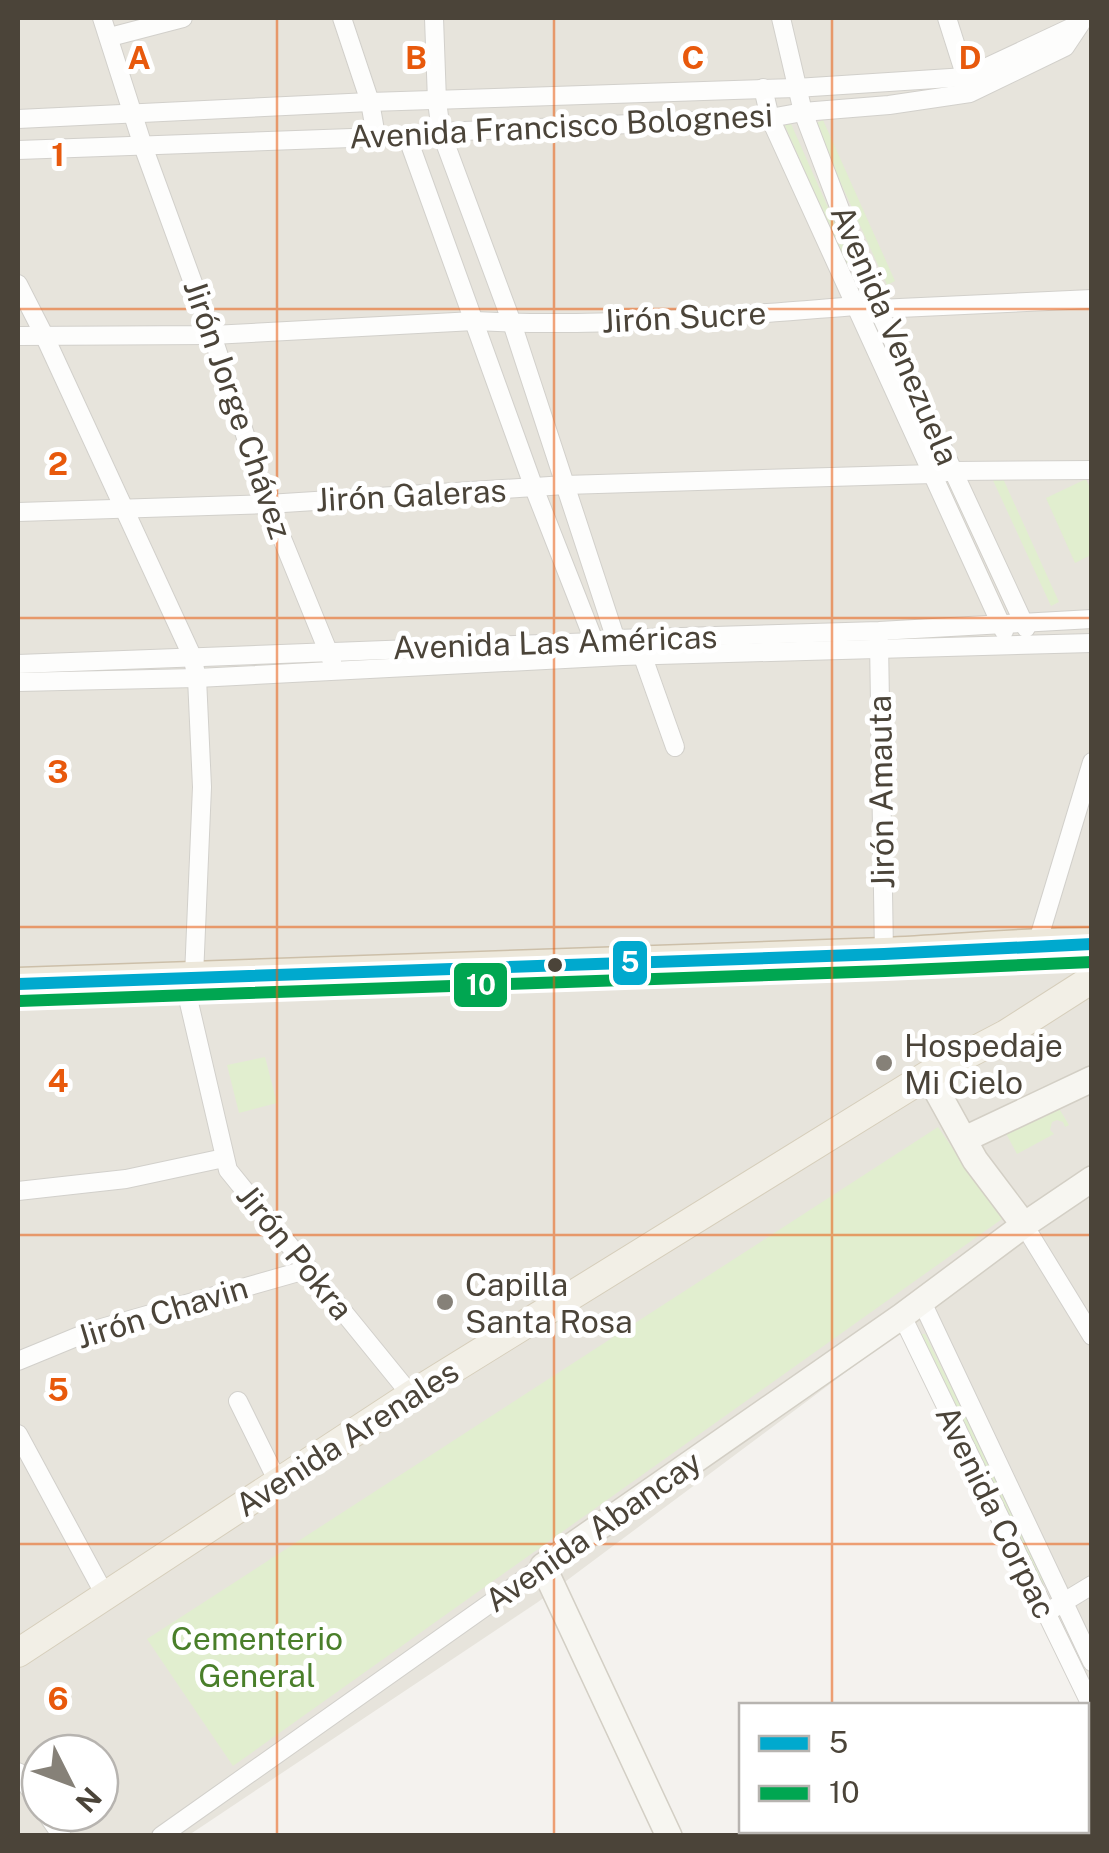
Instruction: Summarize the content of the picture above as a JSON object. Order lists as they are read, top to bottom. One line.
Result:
{"streets":{"main road":["Avenida Arenales"],"street":["Avenida Francisco Bolognesi","Jirón Sucre","Avenida Venezuela","Jirón Jorge Chávez","Jirón Galeras","Avenida Las Américas","Jirón Amauta","Jirón Pokra","Jirón Chavin","Avenida Corpac","Avenida Abancay"]},"crossings":[["Avenida Francisco Bolognesi","Avenida Venezuela"],["Avenida Francisco Bolognesi","Jirón Jorge Chávez"],["Jirón Sucre","Avenida Venezuela"],["Jirón Sucre","Jirón Jorge Chávez"],["Jirón Sucre","Jirón Pokra"],["Avenida Venezuela","Jirón Galeras"],["Avenida Venezuela","Avenida Las Américas"],["Jirón Jorge Chávez","Jirón Galeras"],["Jirón Jorge Chávez","Avenida Las Américas"],["Jirón Galeras","Jirón Pokra"],["Avenida Las Américas","Jirón Amauta"],["Avenida Las Américas","Jirón Pokra"],["Jirón Pokra","Jirón Chavin"],["Jirón Pokra","Avenida Arenales"],["Avenida Corpac","Avenida Abancay"]],"parks":["Cementerio General"],"places":["Hospedaje Mi Cielo","Capilla Santa Rosa"],"lines":["transit line 5","transit line 10"],"legend":["5","10"],"north":"bottom right","grid":{"columns":["A","B","C","D"],"rows":["1","2","3","4","5","6"]}}
